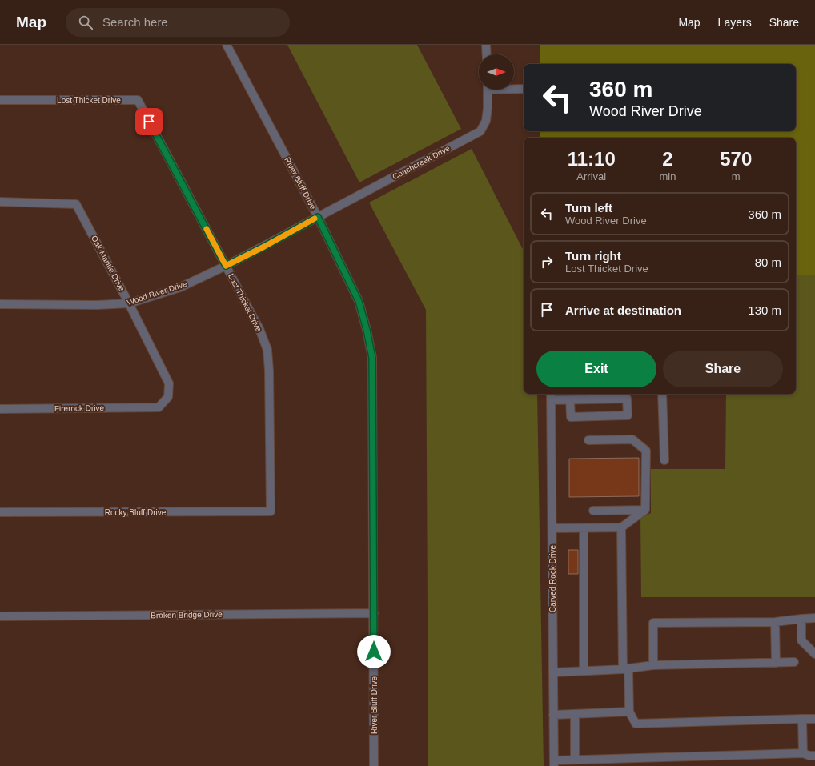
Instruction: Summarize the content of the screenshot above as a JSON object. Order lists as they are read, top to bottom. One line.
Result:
{"streets":{"street":["Lost Thicket Drive","Coachcreek Drive","River Bluff Drive","Oak Mantle Drive","Wood River Drive","Firerock Drive","Rocky Bluff Drive","Carved Rock Drive","Broken Bridge Drive"]},"crossings":[["Lost Thicket Drive","Wood River Drive"],["Lost Thicket Drive","Rocky Bluff Drive"],["Coachcreek Drive","River Bluff Drive"],["Coachcreek Drive","Wood River Drive"],["River Bluff Drive","Wood River Drive"],["River Bluff Drive","Broken Bridge Drive"],["Oak Mantle Drive","Wood River Drive"],["Oak Mantle Drive","Firerock Drive"]],"north":"right","page":{"header":"Map","search":"Search here","nav":["Map","Layers","Share"],"turn":["360 m","Wood River Drive"],"eta":["11:10","Arrival","2","min","570","m"],"list":[{"name":"Turn left","note":"Wood River Drive","value":"360 m"},{"name":"Turn right","note":"Lost Thicket Drive","value":"80 m"},{"name":"Arrive at destination","value":"130 m"}],"buttons":["Exit","Share"]}}
